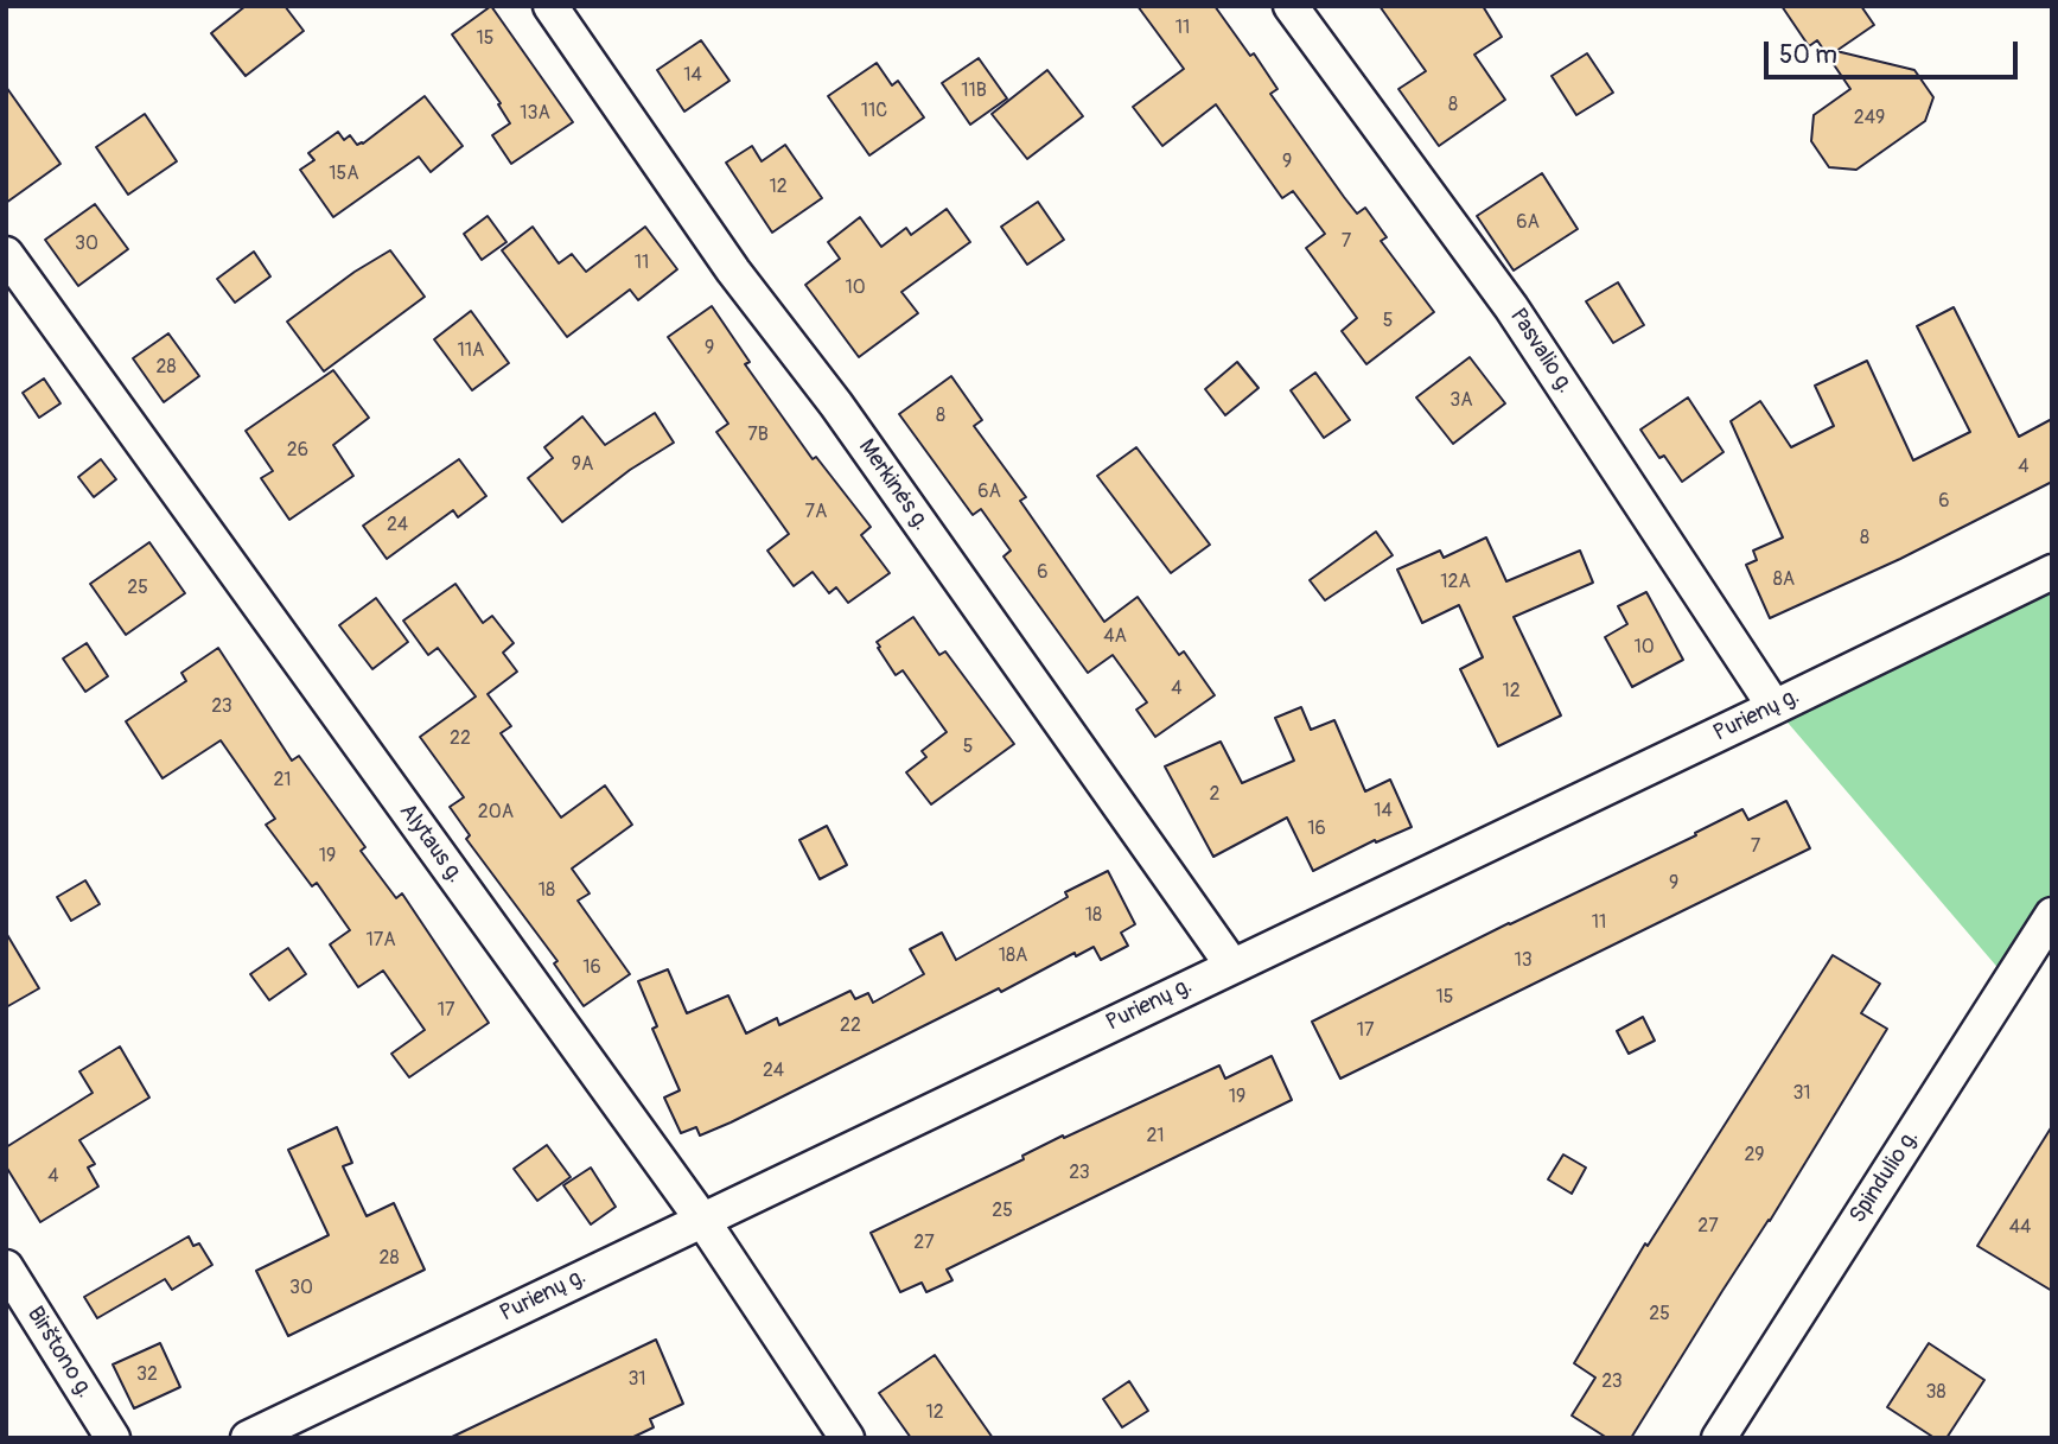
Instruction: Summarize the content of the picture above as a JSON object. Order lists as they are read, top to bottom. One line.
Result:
{"streets":{"street":["Pasvalio g.","Merkinės g.","Purienų g.","Alytaus g.","Spindulio g.","Birštono g."]},"crossings":[["Pasvalio g.","Purienų g."],["Merkinės g.","Purienų g."],["Purienų g.","Alytaus g."]],"house_numbers":["11","15","14","11B","8","11C","13A","249","9","15A","12","6A","7","30","11","10","5","9","11A","28","3A","8","7B","26","9A","4","6A","6","7A","24","8","6","8A","12A","25","4A","10","4","12","23","22","5","21","2","14","20A","16","7","19","9","18","18","11","17A","18A","13","16","15","17","22","17","24","31","19","21","29","23","4","25","27","44","27","28","30","25","32","31","23","38","12"],"scale_bar":"50 m"}
